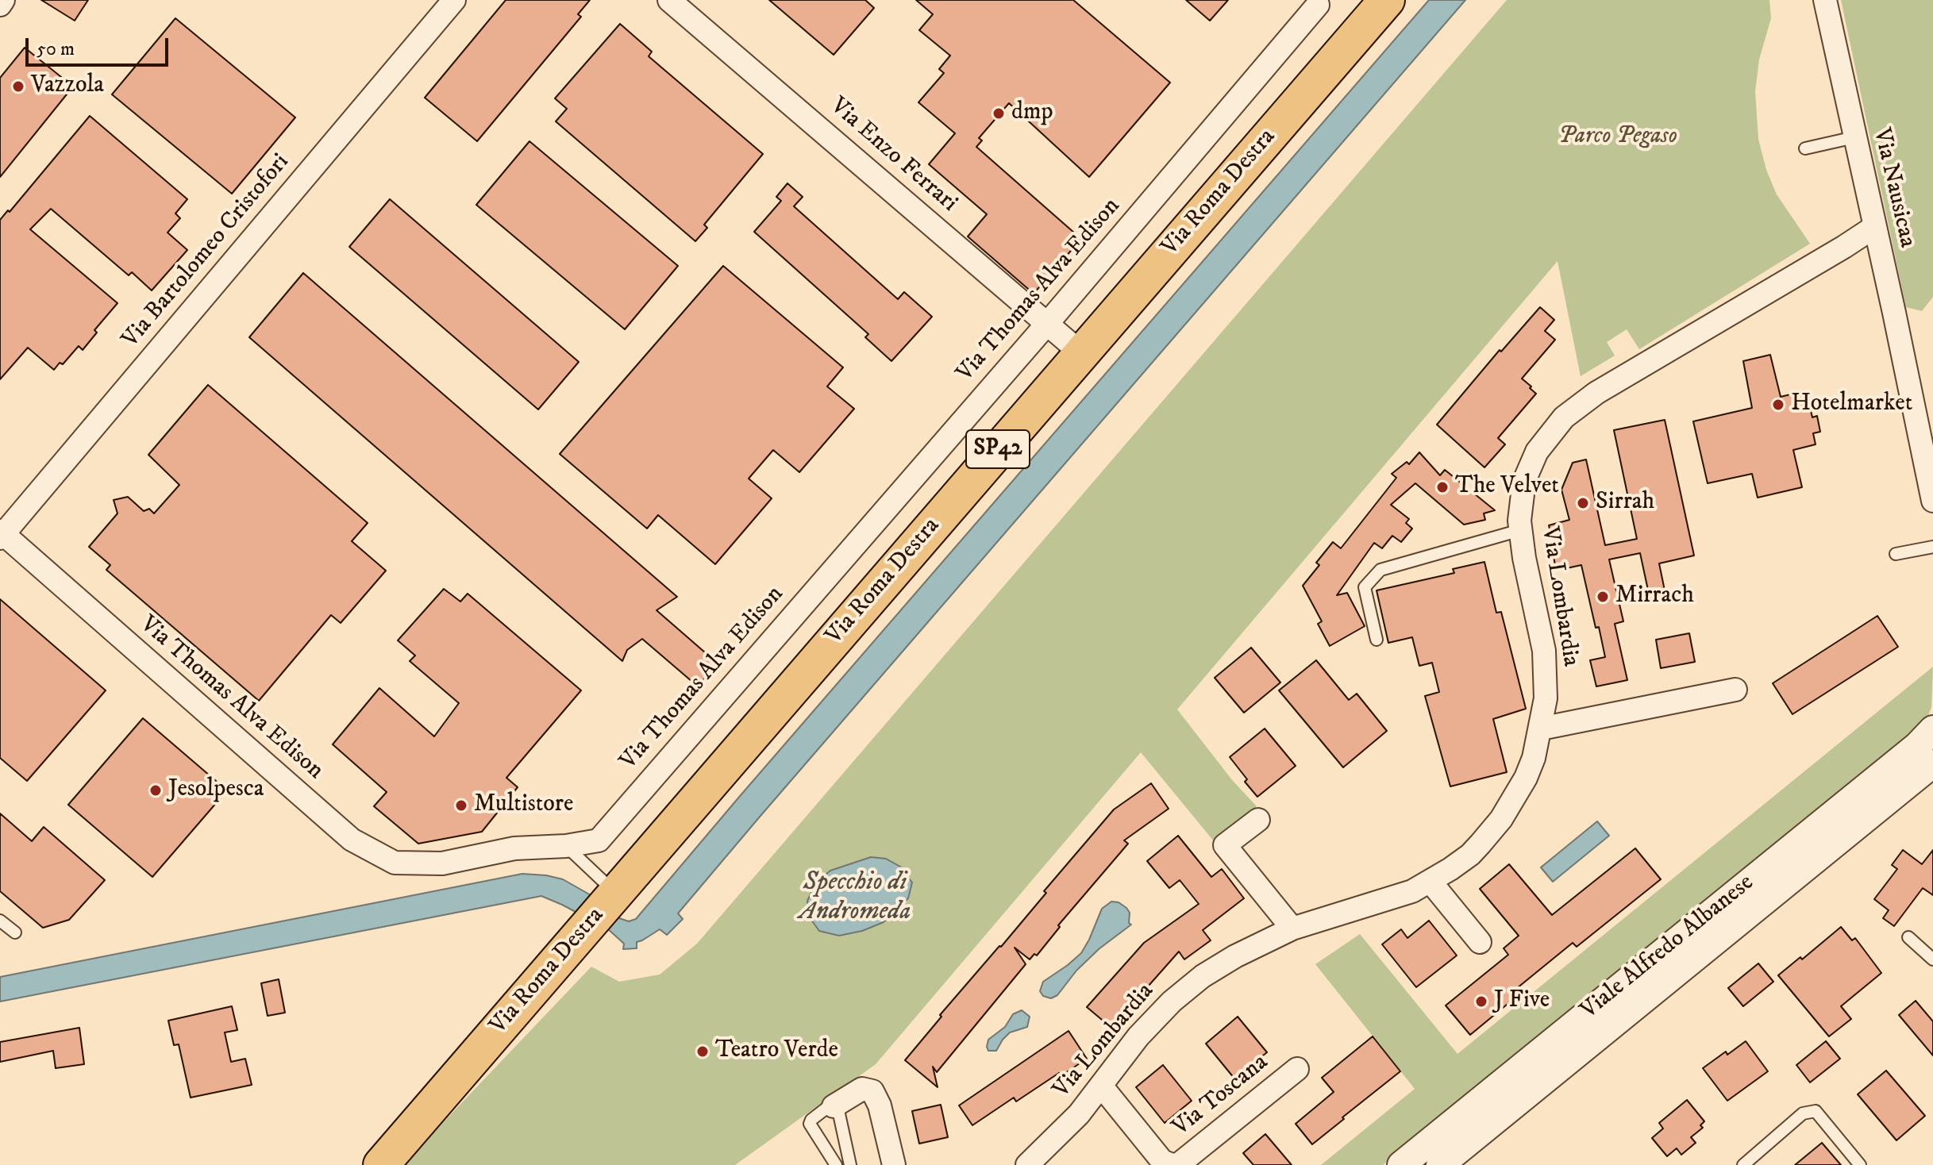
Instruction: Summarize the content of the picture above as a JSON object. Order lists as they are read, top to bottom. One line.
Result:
{"streets":{"main road":["Via Roma Destra","SP42"],"street":["Via Enzo Ferrari","Via Nausicaa","Via Bartolomeo Cristofori","Via Thomas Alva Edison","Via Lombardia","Viale Alfredo Albanese","Via Toscana"]},"crossings":[["Via Enzo Ferrari","Via Roma Destra"],["Via Enzo Ferrari","Via Thomas Alva Edison"],["Via Nausicaa","Via Lombardia"],["Via Bartolomeo Cristofori","Via Thomas Alva Edison"],["Via Lombardia","Via Toscana"]],"water":["Specchio di Andromeda"],"parks":["Parco Pegaso"],"places":["Vazzola","dmp","Hotelmarket","The Velvet","Sirrah","Mirrach","Jesolpesca","Multistore","J Five","Teatro Verde"],"scale_bar":"50 m"}
